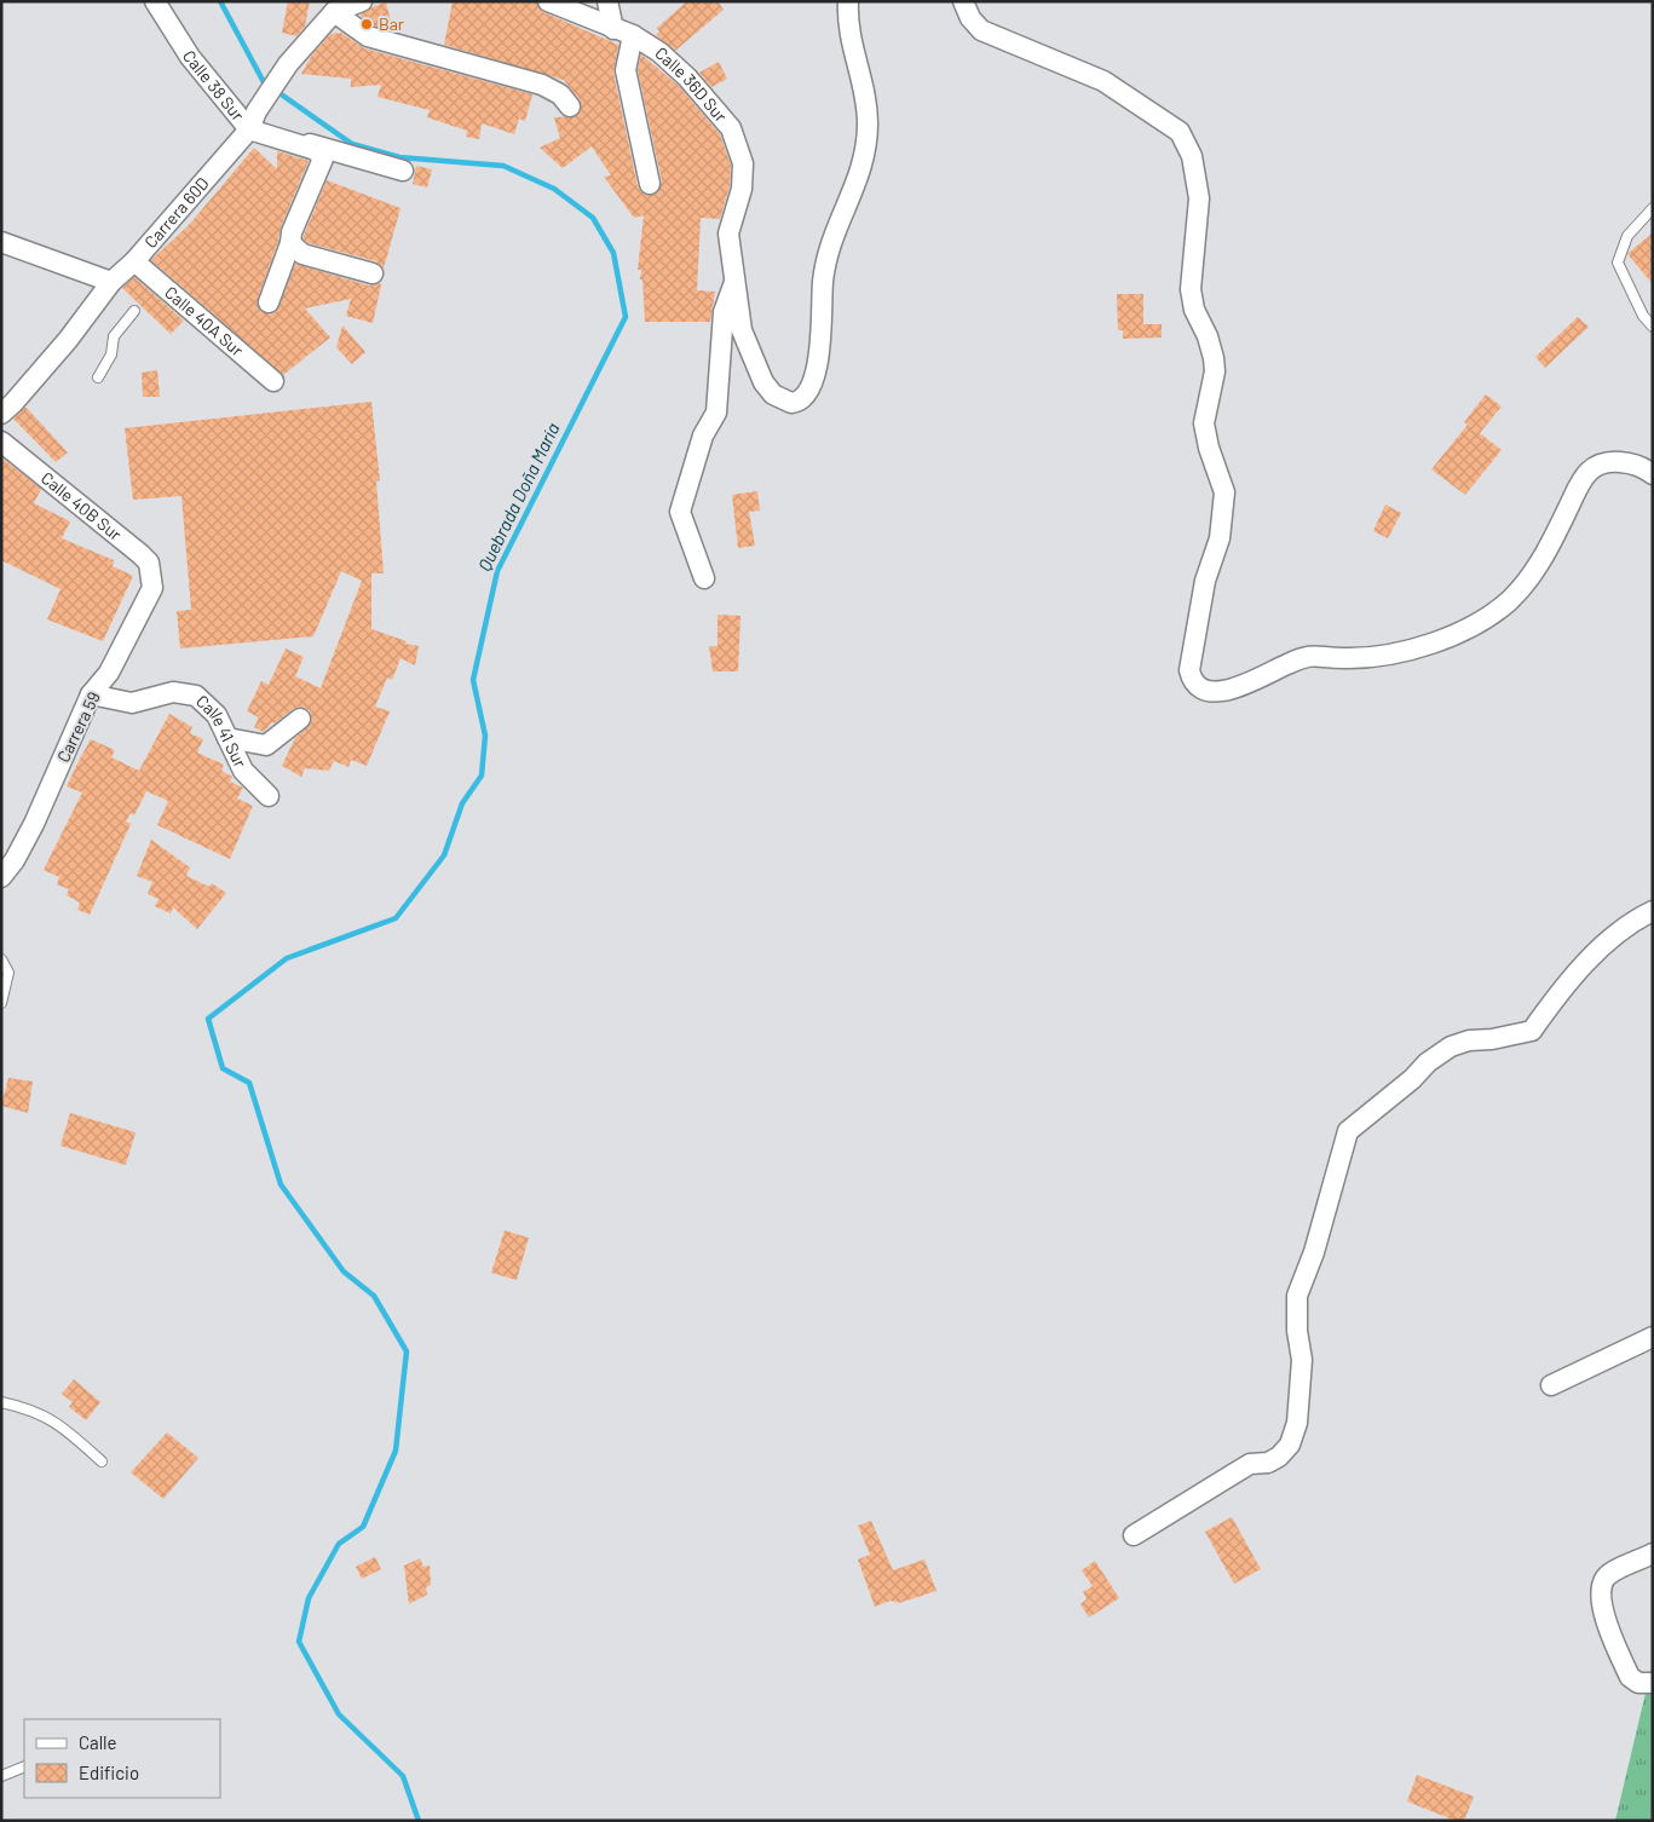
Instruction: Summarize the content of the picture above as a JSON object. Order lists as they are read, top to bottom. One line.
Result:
{"streets":{"street":["Calle 38 Sur","Calle 36D Sur","Carrera 60D","Calle 40A Sur","Calle 40B Sur","Carrera 59","Calle 41 Sur"]},"crossings":[["Calle 38 Sur","Carrera 60D"],["Carrera 60D","Calle 40A Sur"],["Calle 40B Sur","Carrera 59"],["Carrera 59","Calle 41 Sur"]],"water":["Quebrada Doña María"],"places":["Bar"],"legend":["Calle","Edificio"]}
